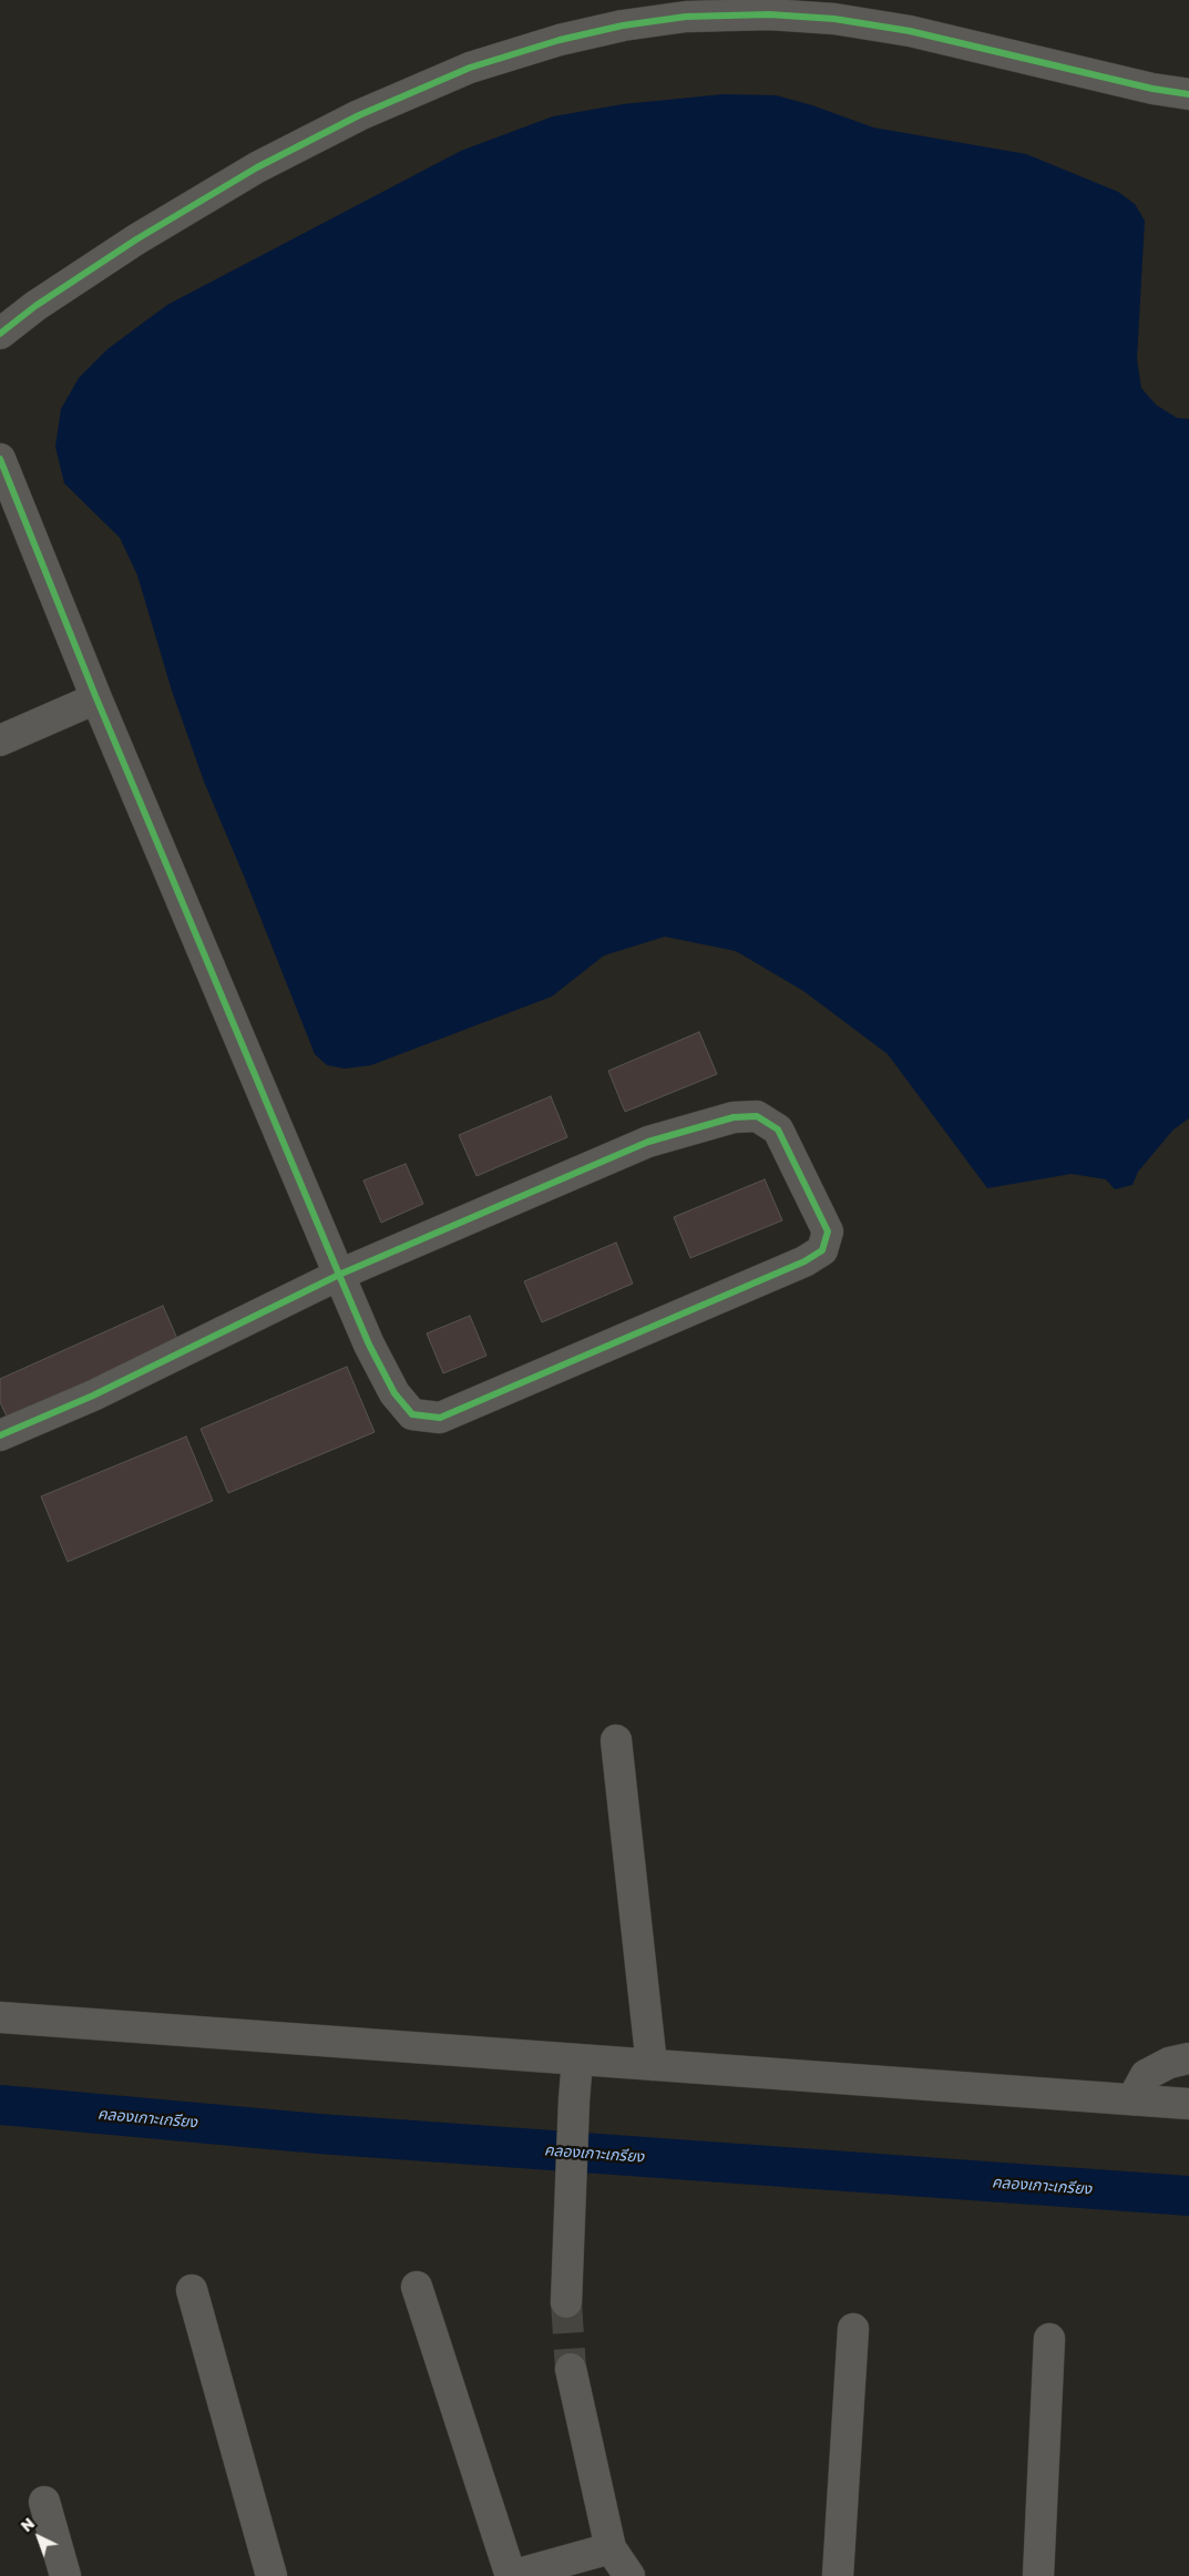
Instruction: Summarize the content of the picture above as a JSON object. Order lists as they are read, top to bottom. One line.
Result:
{"water":["คลองเกาะเกรียง"],"north":"top left"}
